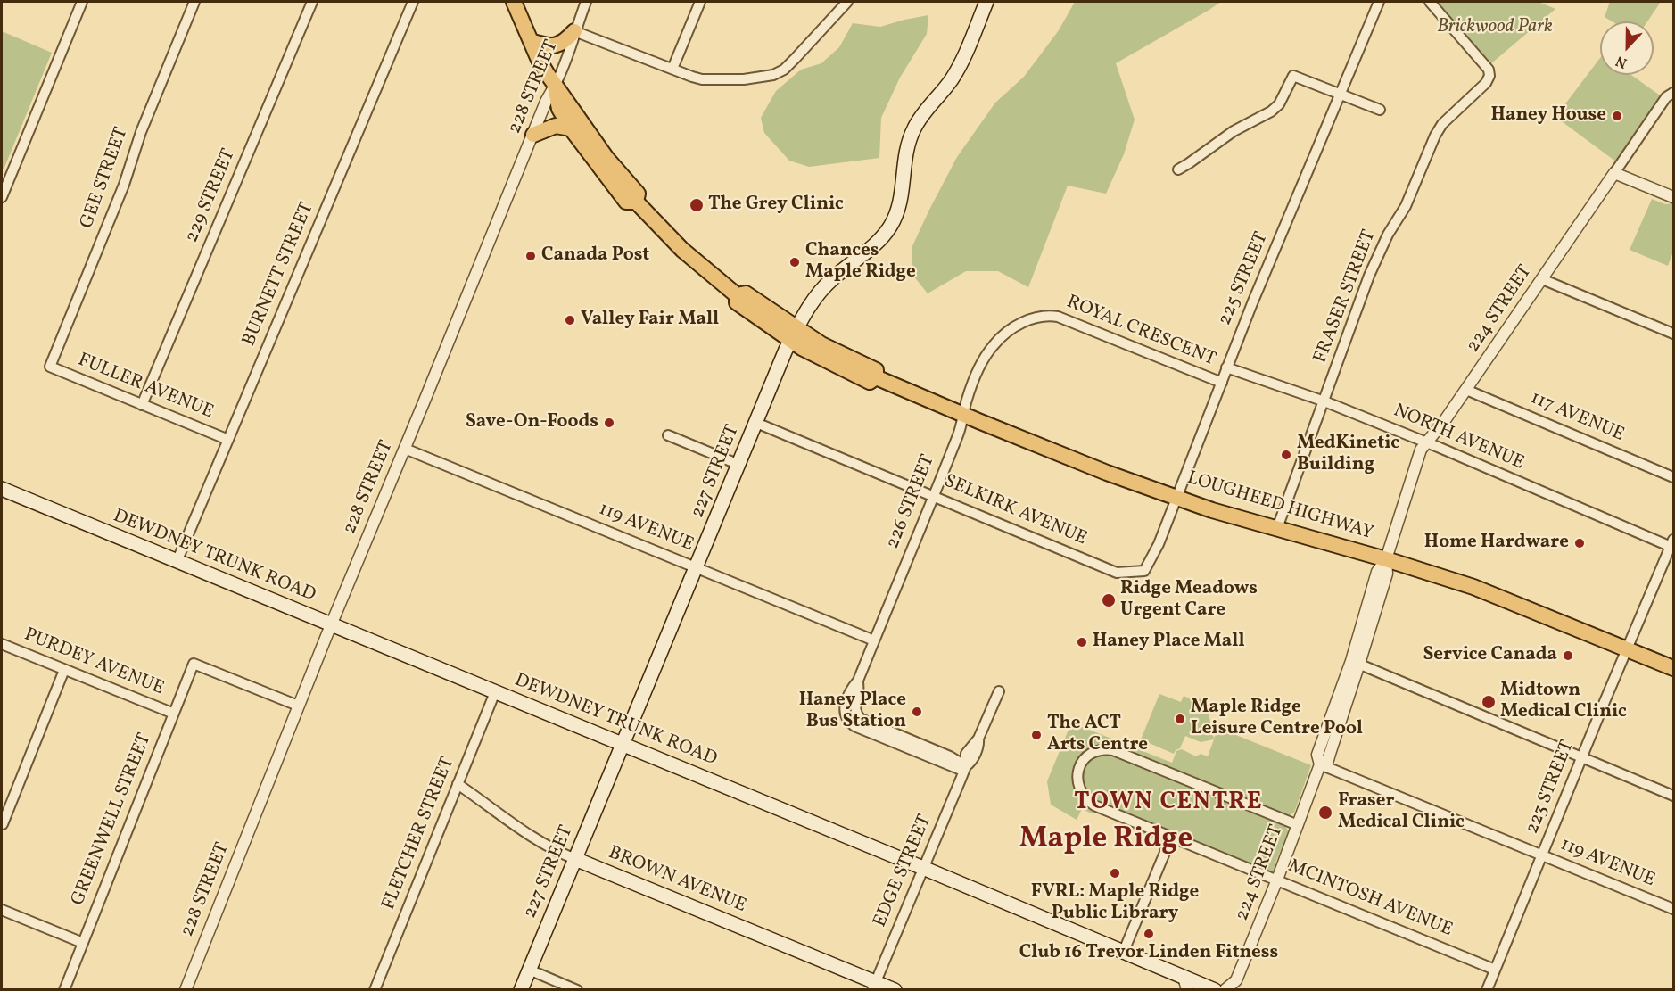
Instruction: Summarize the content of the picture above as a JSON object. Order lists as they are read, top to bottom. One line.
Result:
{"streets":{"main road":["227 STREET","LOUGHEED HIGHWAY","DEWDNEY TRUNK ROAD","BROWN AVENUE"],"street":["228 STREET","GEE STREET","229 STREET","BURNETT STREET","225 STREET","FRASER STREET","224 STREET","ROYAL CRESCENT","FULLER AVENUE","117 AVENUE","NORTH AVENUE","226 STREET","SELKIRK AVENUE","119 AVENUE","PURDEY AVENUE","223 STREET","GREENWELL STREET","FLETCHER STREET","EDGE STREET","MCINTOSH AVENUE"]},"crossings":[["228 STREET","LOUGHEED HIGHWAY"],["228 STREET","119 AVENUE"],["228 STREET","DEWDNEY TRUNK ROAD"],["228 STREET","GREENWELL STREET"],["GEE STREET","FULLER AVENUE"],["229 STREET","FULLER AVENUE"],["BURNETT STREET","FULLER AVENUE"],["BURNETT STREET","DEWDNEY TRUNK ROAD"],["225 STREET","ROYAL CRESCENT"],["225 STREET","NORTH AVENUE"],["225 STREET","LOUGHEED HIGHWAY"],["225 STREET","SELKIRK AVENUE"],["FRASER STREET","NORTH AVENUE"],["FRASER STREET","LOUGHEED HIGHWAY"],["224 STREET","117 AVENUE"],["224 STREET","NORTH AVENUE"],["224 STREET","LOUGHEED HIGHWAY"],["224 STREET","119 AVENUE"],["224 STREET","MCINTOSH AVENUE"],["ROYAL CRESCENT","226 STREET"],["NORTH AVENUE","223 STREET"],["227 STREET","LOUGHEED HIGHWAY"],["227 STREET","SELKIRK AVENUE"],["227 STREET","119 AVENUE"],["227 STREET","DEWDNEY TRUNK ROAD"],["227 STREET","BROWN AVENUE"],["226 STREET","LOUGHEED HIGHWAY"],["226 STREET","SELKIRK AVENUE"],["226 STREET","119 AVENUE"],["226 STREET","EDGE STREET"],["LOUGHEED HIGHWAY","223 STREET"],["119 AVENUE","223 STREET"],["DEWDNEY TRUNK ROAD","FLETCHER STREET"],["DEWDNEY TRUNK ROAD","EDGE STREET"],["PURDEY AVENUE","GREENWELL STREET"],["223 STREET","MCINTOSH AVENUE"],["FLETCHER STREET","BROWN AVENUE"],["EDGE STREET","BROWN AVENUE"]],"districts":["TOWN CENTRE","Maple Ridge"],"parks":["Brickwood Park"],"places":["Haney House","The Grey Clinic","Canada Post","Chances Maple Ridge","Valley Fair Mall","Save-On-Foods","MedKinetic Building","Home Hardware","Ridge Meadows Urgent Care","Haney Place Mall","Service Canada","Midtown Medical Clinic","Haney Place Bus Station","Maple Ridge Leisure Centre Pool","The ACT Arts Centre","Fraser Medical Clinic","FVRL: Maple Ridge Public Library","Club 16 Trevor Linden Fitness"],"north":"bottom"}
